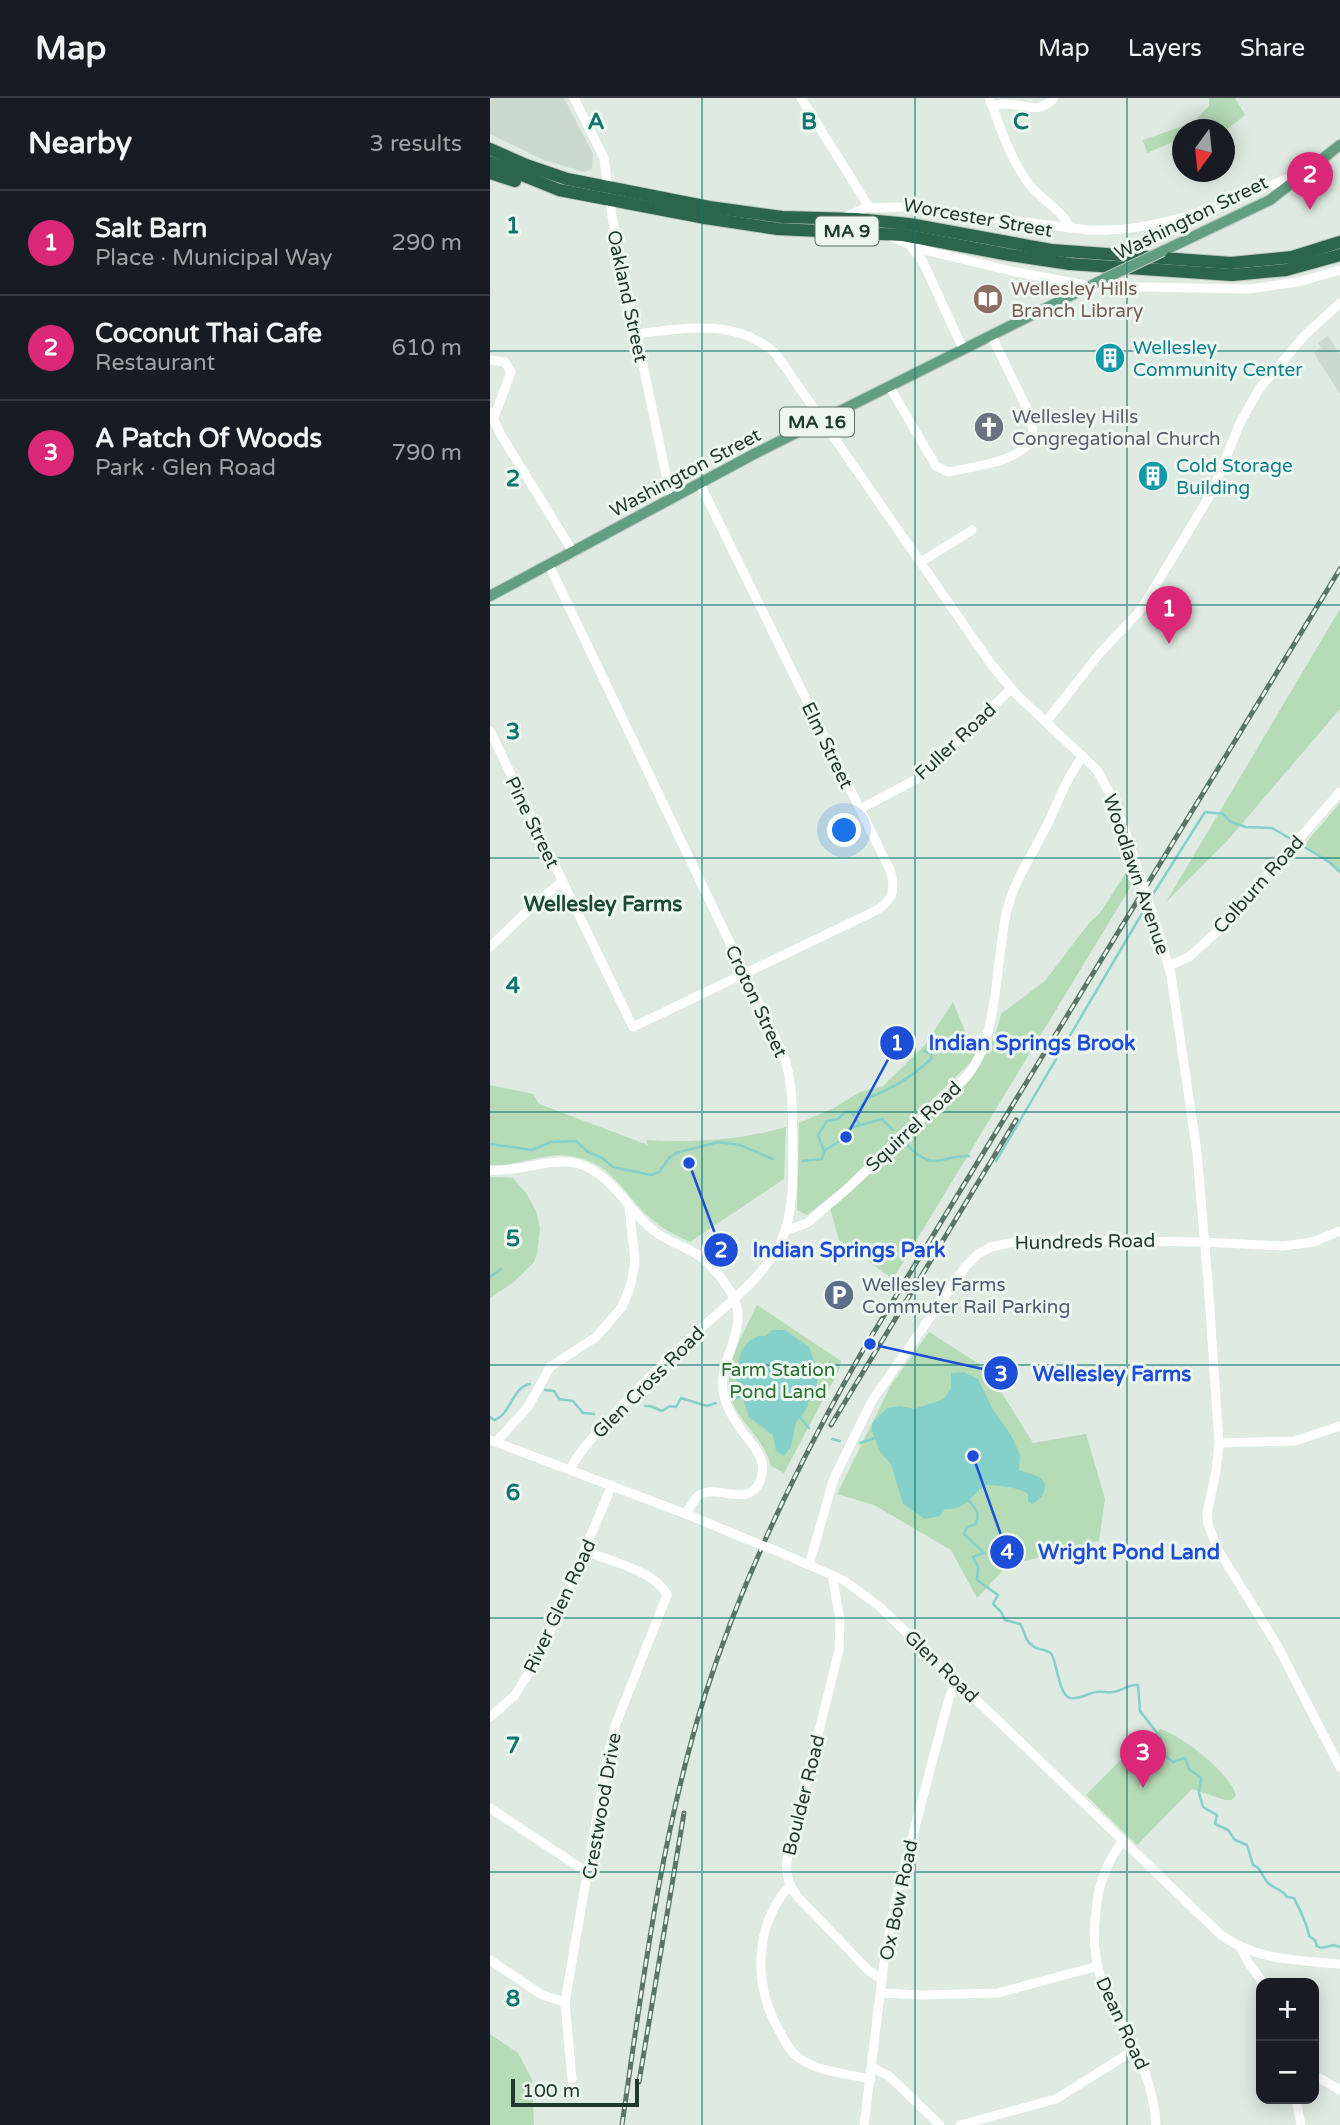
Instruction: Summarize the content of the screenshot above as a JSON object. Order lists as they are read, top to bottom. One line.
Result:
{"streets":{"highway":["Worcester Street","MA 9"],"main road":["Washington Street","MA 16"],"street":["Oakland Street","Fuller Road","Elm Street","Pine Street","Woodlawn Avenue","Colburn Road","Croton Street","Squirrel Road","Hundreds Road","Glen Cross Road","River Glen Road","Glen Road","Boulder Road","Crestwood Drive","Ox Bow Road","Dean Road"]},"crossings":[["Worcester Street","Oakland Street"],["Washington Street","Oakland Street"],["Washington Street","Elm Street"],["Washington Street","Woodlawn Avenue"],["Washington Street","Croton Street"],["Oakland Street","Woodlawn Avenue"],["Fuller Road","Elm Street"],["Fuller Road","Woodlawn Avenue"],["Elm Street","Pine Street"],["Elm Street","Croton Street"],["Pine Street","Croton Street"],["Woodlawn Avenue","Colburn Road"],["Woodlawn Avenue","Squirrel Road"],["Woodlawn Avenue","Hundreds Road"],["Croton Street","Squirrel Road"],["Croton Street","Glen Cross Road"],["Hundreds Road","Glen Road"],["Glen Cross Road","Glen Road"],["River Glen Road","Glen Road"],["River Glen Road","Crestwood Drive"],["Glen Road","Boulder Road"],["Glen Road","Ox Bow Road"],["Glen Road","Dean Road"],["Boulder Road","Ox Bow Road"]],"districts":["Wellesley Farms"],"parks":["Farm Station Pond Land"],"places":{"library":["Wellesley Hills Branch Library"],"building":["Wellesley Community Center","Cold Storage Building"],"church":["Wellesley Hills Congregational Church"],"other":["Indian Springs Brook","Indian Springs Park","Wellesley Farms","Wright Pond Land"],"parking":["Wellesley Farms Commuter Rail Parking"]},"scale_bar":"100 m","north":"bottom","page":{"header":"Map","nav":["Map","Layers","Share"],"heading":["Nearby","3 results"],"pins":["2","1","3"],"list":[{"mark":"1","name":"Salt Barn","note":"Place · Municipal Way","value":"290 m"},{"mark":"2","name":"Coconut Thai Cafe","note":"Restaurant","value":"610 m"},{"mark":"3","name":"A Patch Of Woods","note":"Park · Glen Road","value":"790 m"}],"map_buttons":["+","−"],"scale":"100 m"},"grid":{"columns":["A","B","C"],"rows":["1","2","3","4","5","6","7","8"]}}
